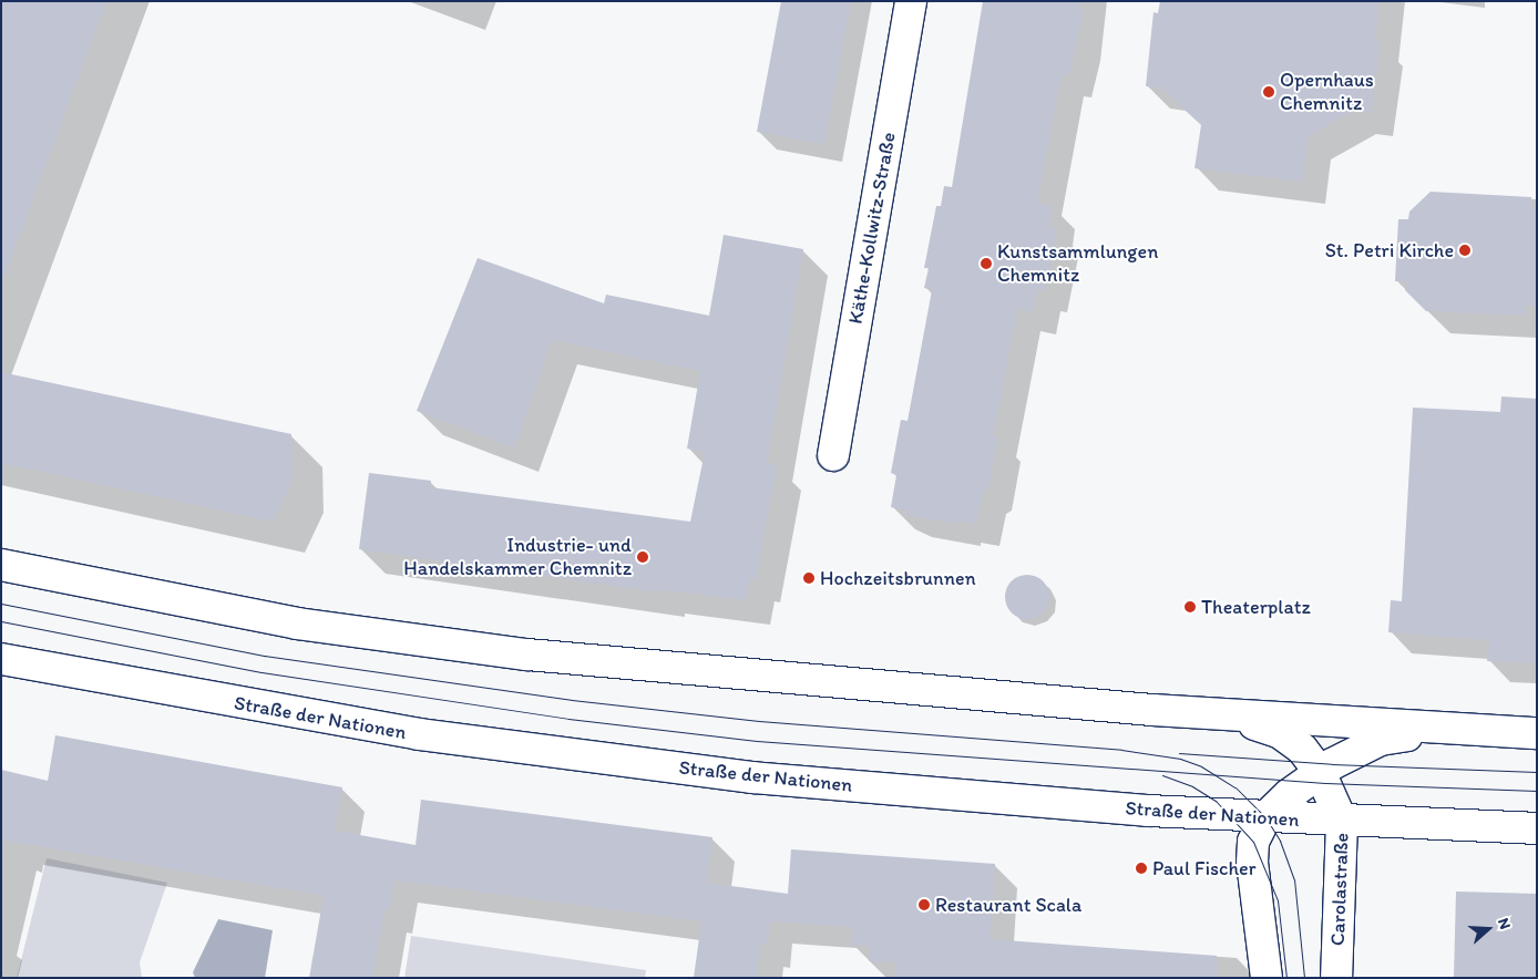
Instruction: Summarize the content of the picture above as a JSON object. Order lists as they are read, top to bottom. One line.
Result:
{"streets":{"main road":["Käthe-Kollwitz-Straße","Straße der Nationen","Carolastraße"]},"crossings":[["Straße der Nationen","Carolastraße"]],"places":["Opernhaus Chemnitz","St. Petri Kirche","Kunstsammlungen Chemnitz","Industrie- und Handelskammer Chemnitz","Hochzeitsbrunnen","Theaterplatz","Paul Fischer","Restaurant Scala"],"north":"right"}
